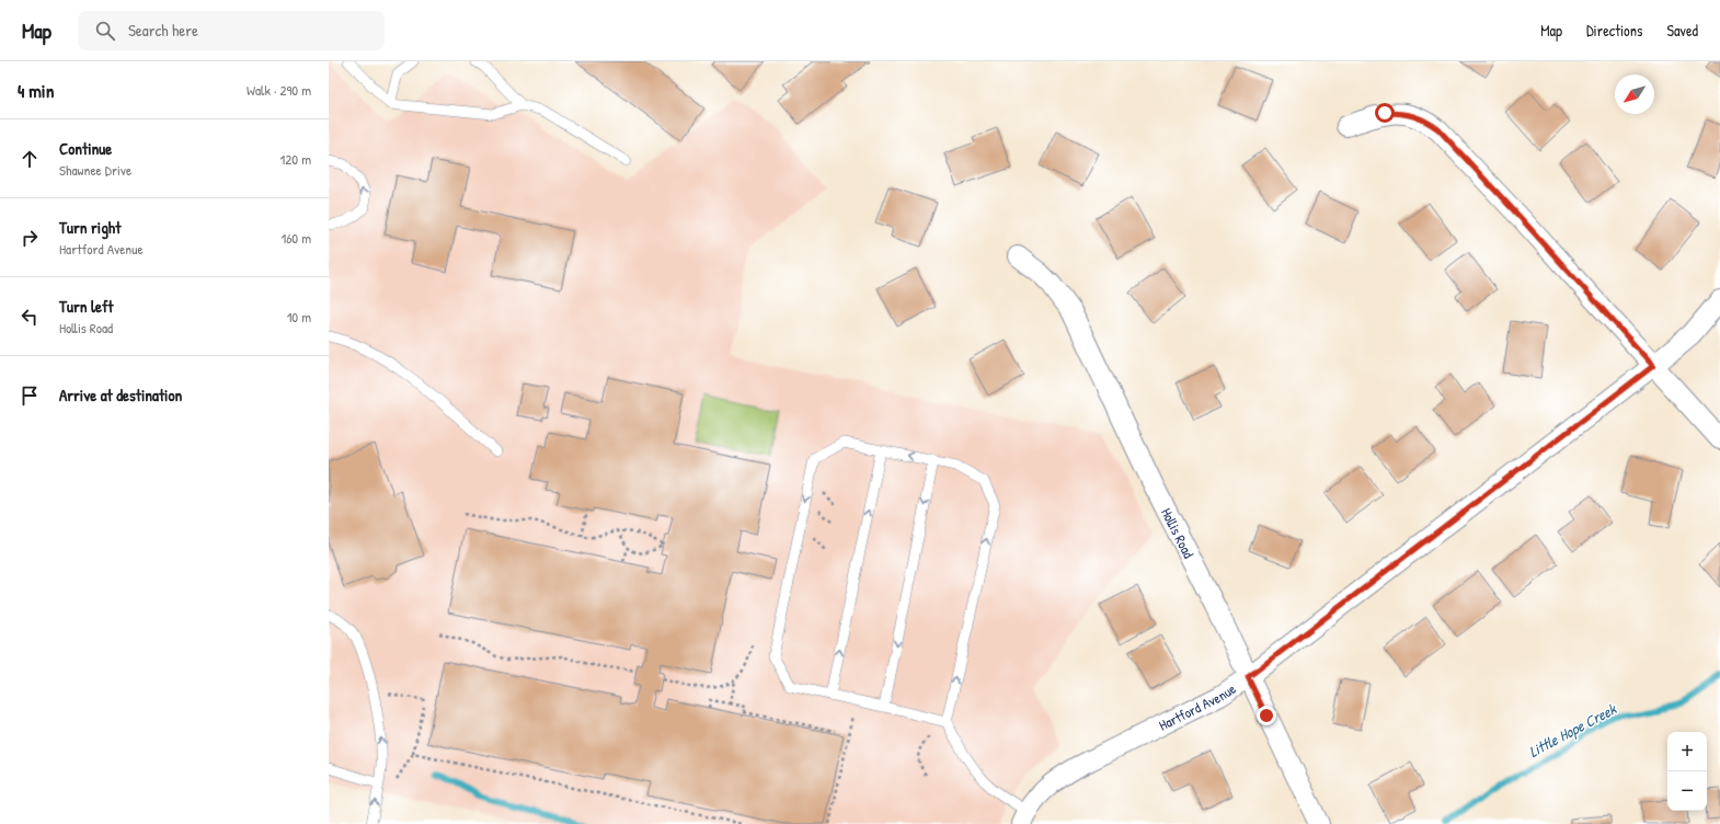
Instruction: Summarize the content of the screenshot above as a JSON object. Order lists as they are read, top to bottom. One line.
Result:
{"streets":{"street":["Hollis Road","Hartford Avenue"]},"crossings":[["Hollis Road","Hartford Avenue"]],"water":["Little Hope Creek"],"north":"bottom left","page":{"header":"Map","search":"Search here","nav":["Map","Directions","Saved"],"heading":["4 min","Walk · 290 m"],"list":[["Continue","Shawnee Drive","120 m"],["Turn right","Hartford Avenue","160 m"],["Turn left","Hollis Road","10 m"],"Arrive at destination"],"map_buttons":["+","−"]}}
